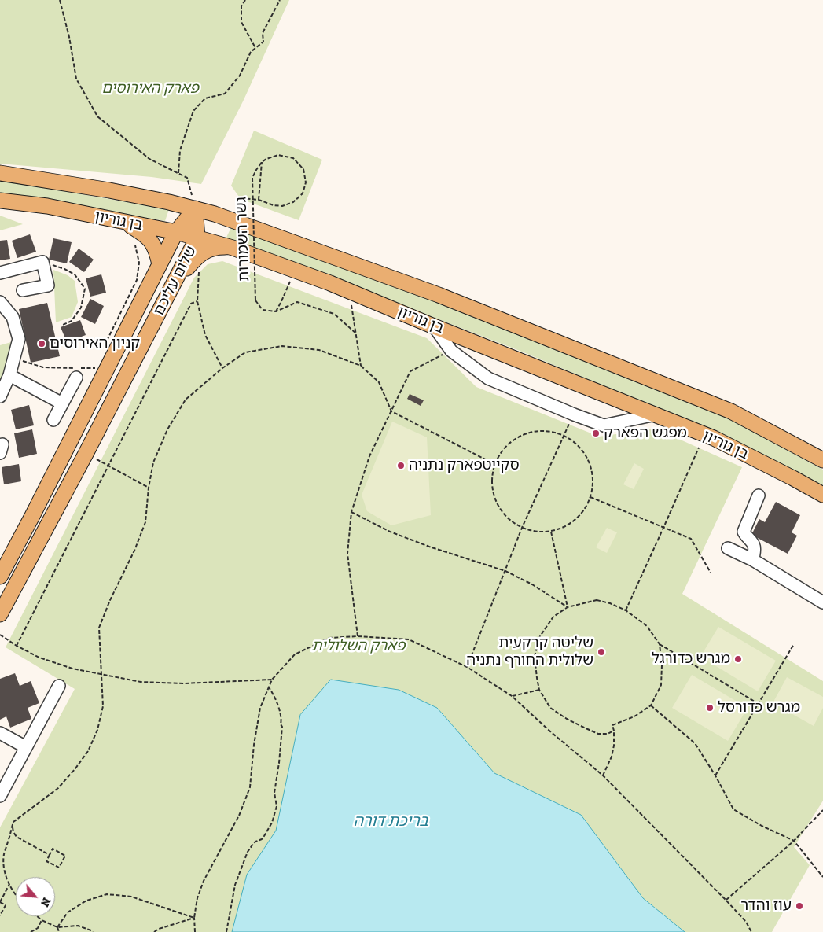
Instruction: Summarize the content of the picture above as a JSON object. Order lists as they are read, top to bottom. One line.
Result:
{"streets":{"main road":["בן גוריון","שלום עליכם"],"path":["גשר השמורות"]},"crossings":[["בן גוריון","שלום עליכם"]],"water":["בריכת דורה"],"parks":["פארק האירוסים","פארק השלולית"],"places":["קניון האירוסים","מפגש הפארק","סקייטפארק נתניה","שליטה קרקעית שלולית החורף נתניה","מגרש כדורגל","מגרש כדורסל","עוז והדר"],"north":"bottom right"}
